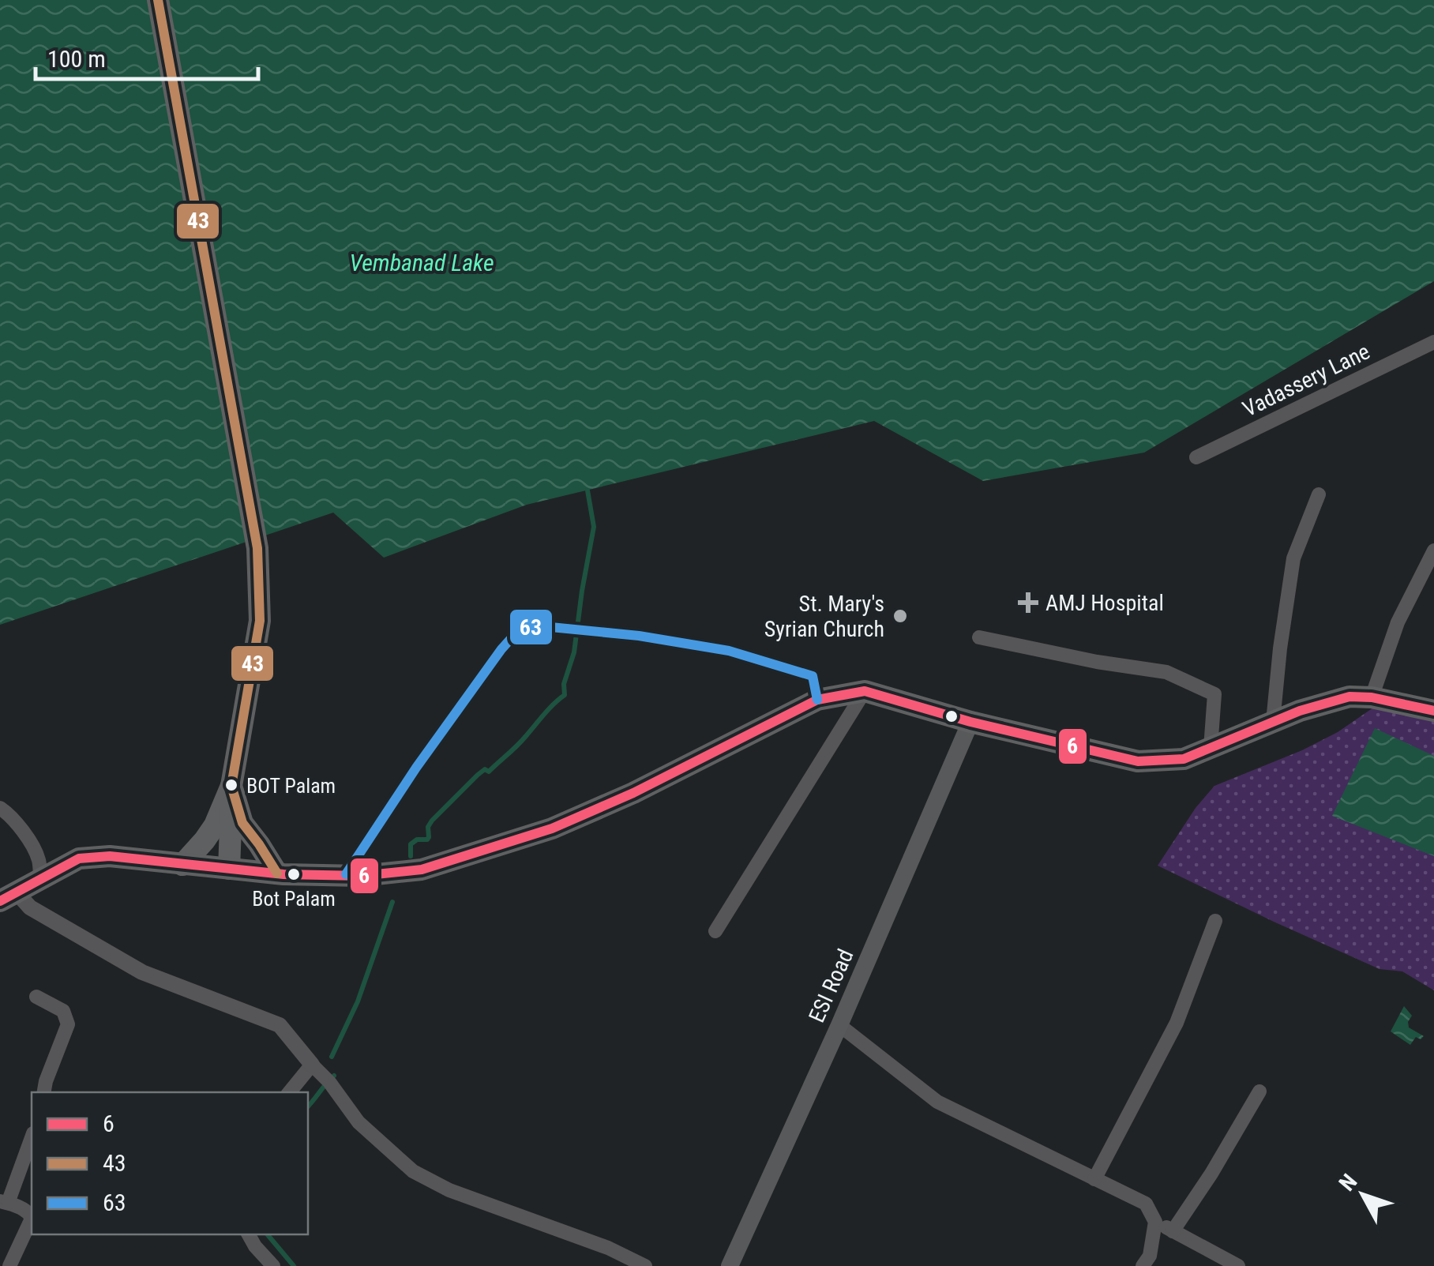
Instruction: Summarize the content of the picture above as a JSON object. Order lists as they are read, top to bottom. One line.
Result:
{"streets":{"main road":["ESI Road"],"street":["Vadassery Lane"]},"water":["Vembanad Lake"],"places":{"health":["AMJ Hospital"],"other":["St. Mary's Syrian Church","BOT Palam","Bot Palam"]},"lines":["transit line 43","transit line 63","transit line 6"],"legend":["6","43","63"],"scale_bar":"100 m","north":"top left"}
